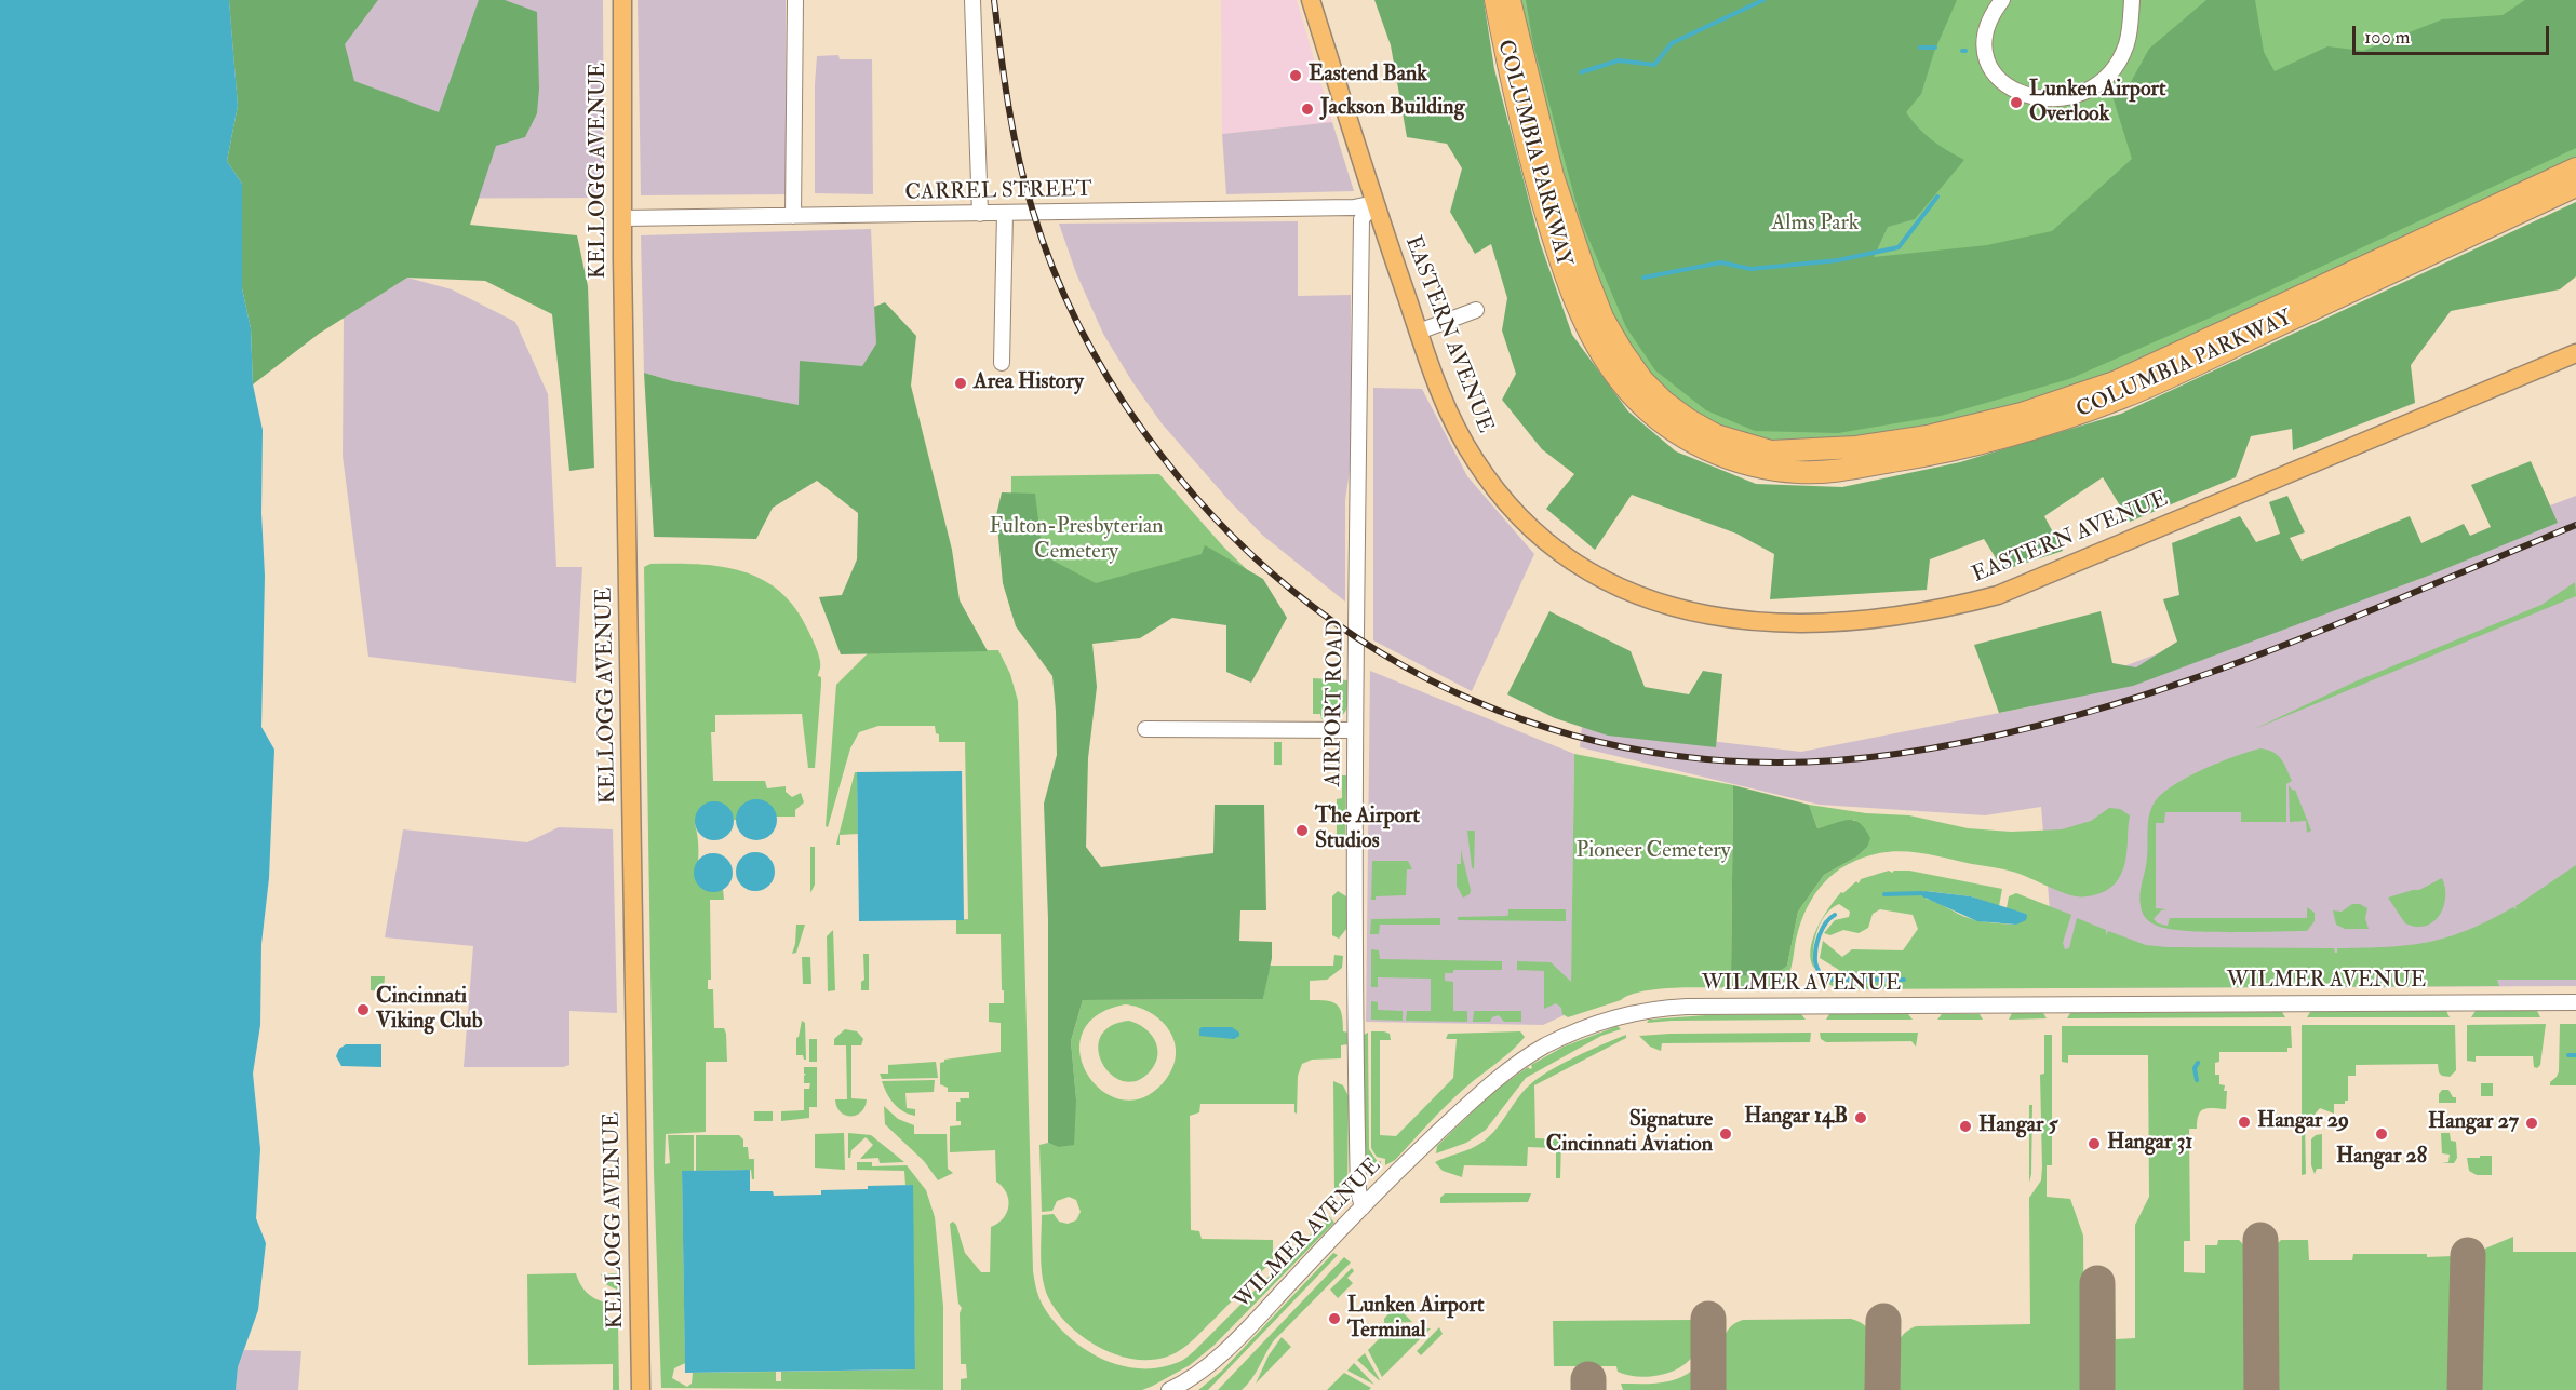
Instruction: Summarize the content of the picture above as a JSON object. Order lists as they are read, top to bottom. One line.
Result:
{"streets":{"highway":["COLUMBIA PARKWAY"],"main road":["KELLOGG AVENUE","EASTERN AVENUE"],"street":["CARREL STREET","AIRPORT ROAD","WILMER AVENUE"]},"crossings":[["KELLOGG AVENUE","CARREL STREET"],["CARREL STREET","EASTERN AVENUE"],["CARREL STREET","AIRPORT ROAD"],["EASTERN AVENUE","AIRPORT ROAD"],["AIRPORT ROAD","WILMER AVENUE"]],"parks":["Alms Park","Fulton-Presbyterian Cemetery","Pioneer Cemetery"],"places":["Eastend Bank","Lunken Airport Overlook","Jackson Building","Area History","The Airport Studios","Cincinnati Viking Club","Hangar 14B","Hangar 29","Hangar 27","Hangar 5","Signature Cincinnati Aviation","Hangar 28","Hangar 31","Lunken Airport Terminal"],"scale_bar":"100 m"}
